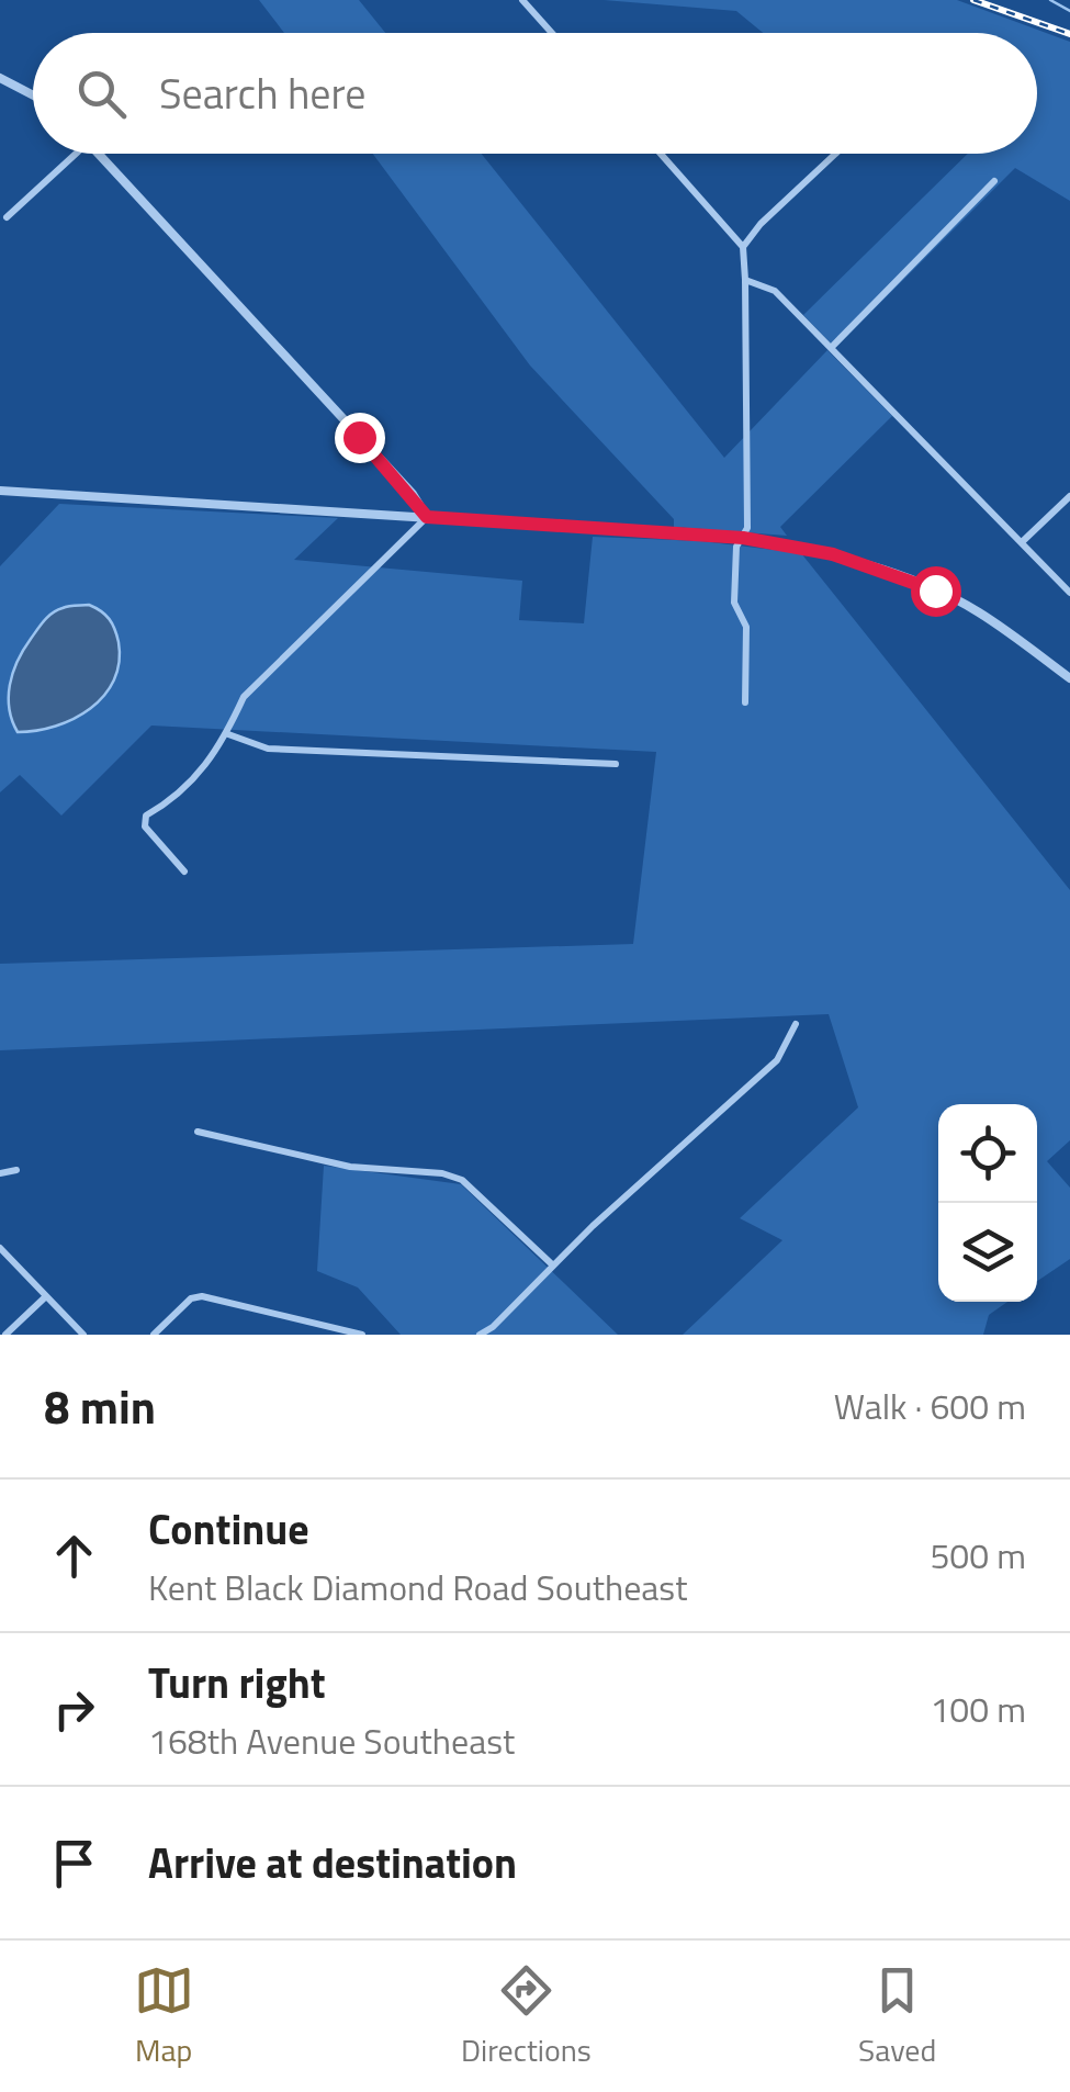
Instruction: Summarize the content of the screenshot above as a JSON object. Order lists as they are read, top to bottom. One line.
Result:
{"page":{"search":"Search here","heading":["8 min","Walk · 600 m"],"list":[["Continue","Kent Black Diamond Road Southeast","500 m"],["Turn right","168th Avenue Southeast","100 m"],"Arrive at destination"],"nav":["Map","Directions","Saved"]}}
